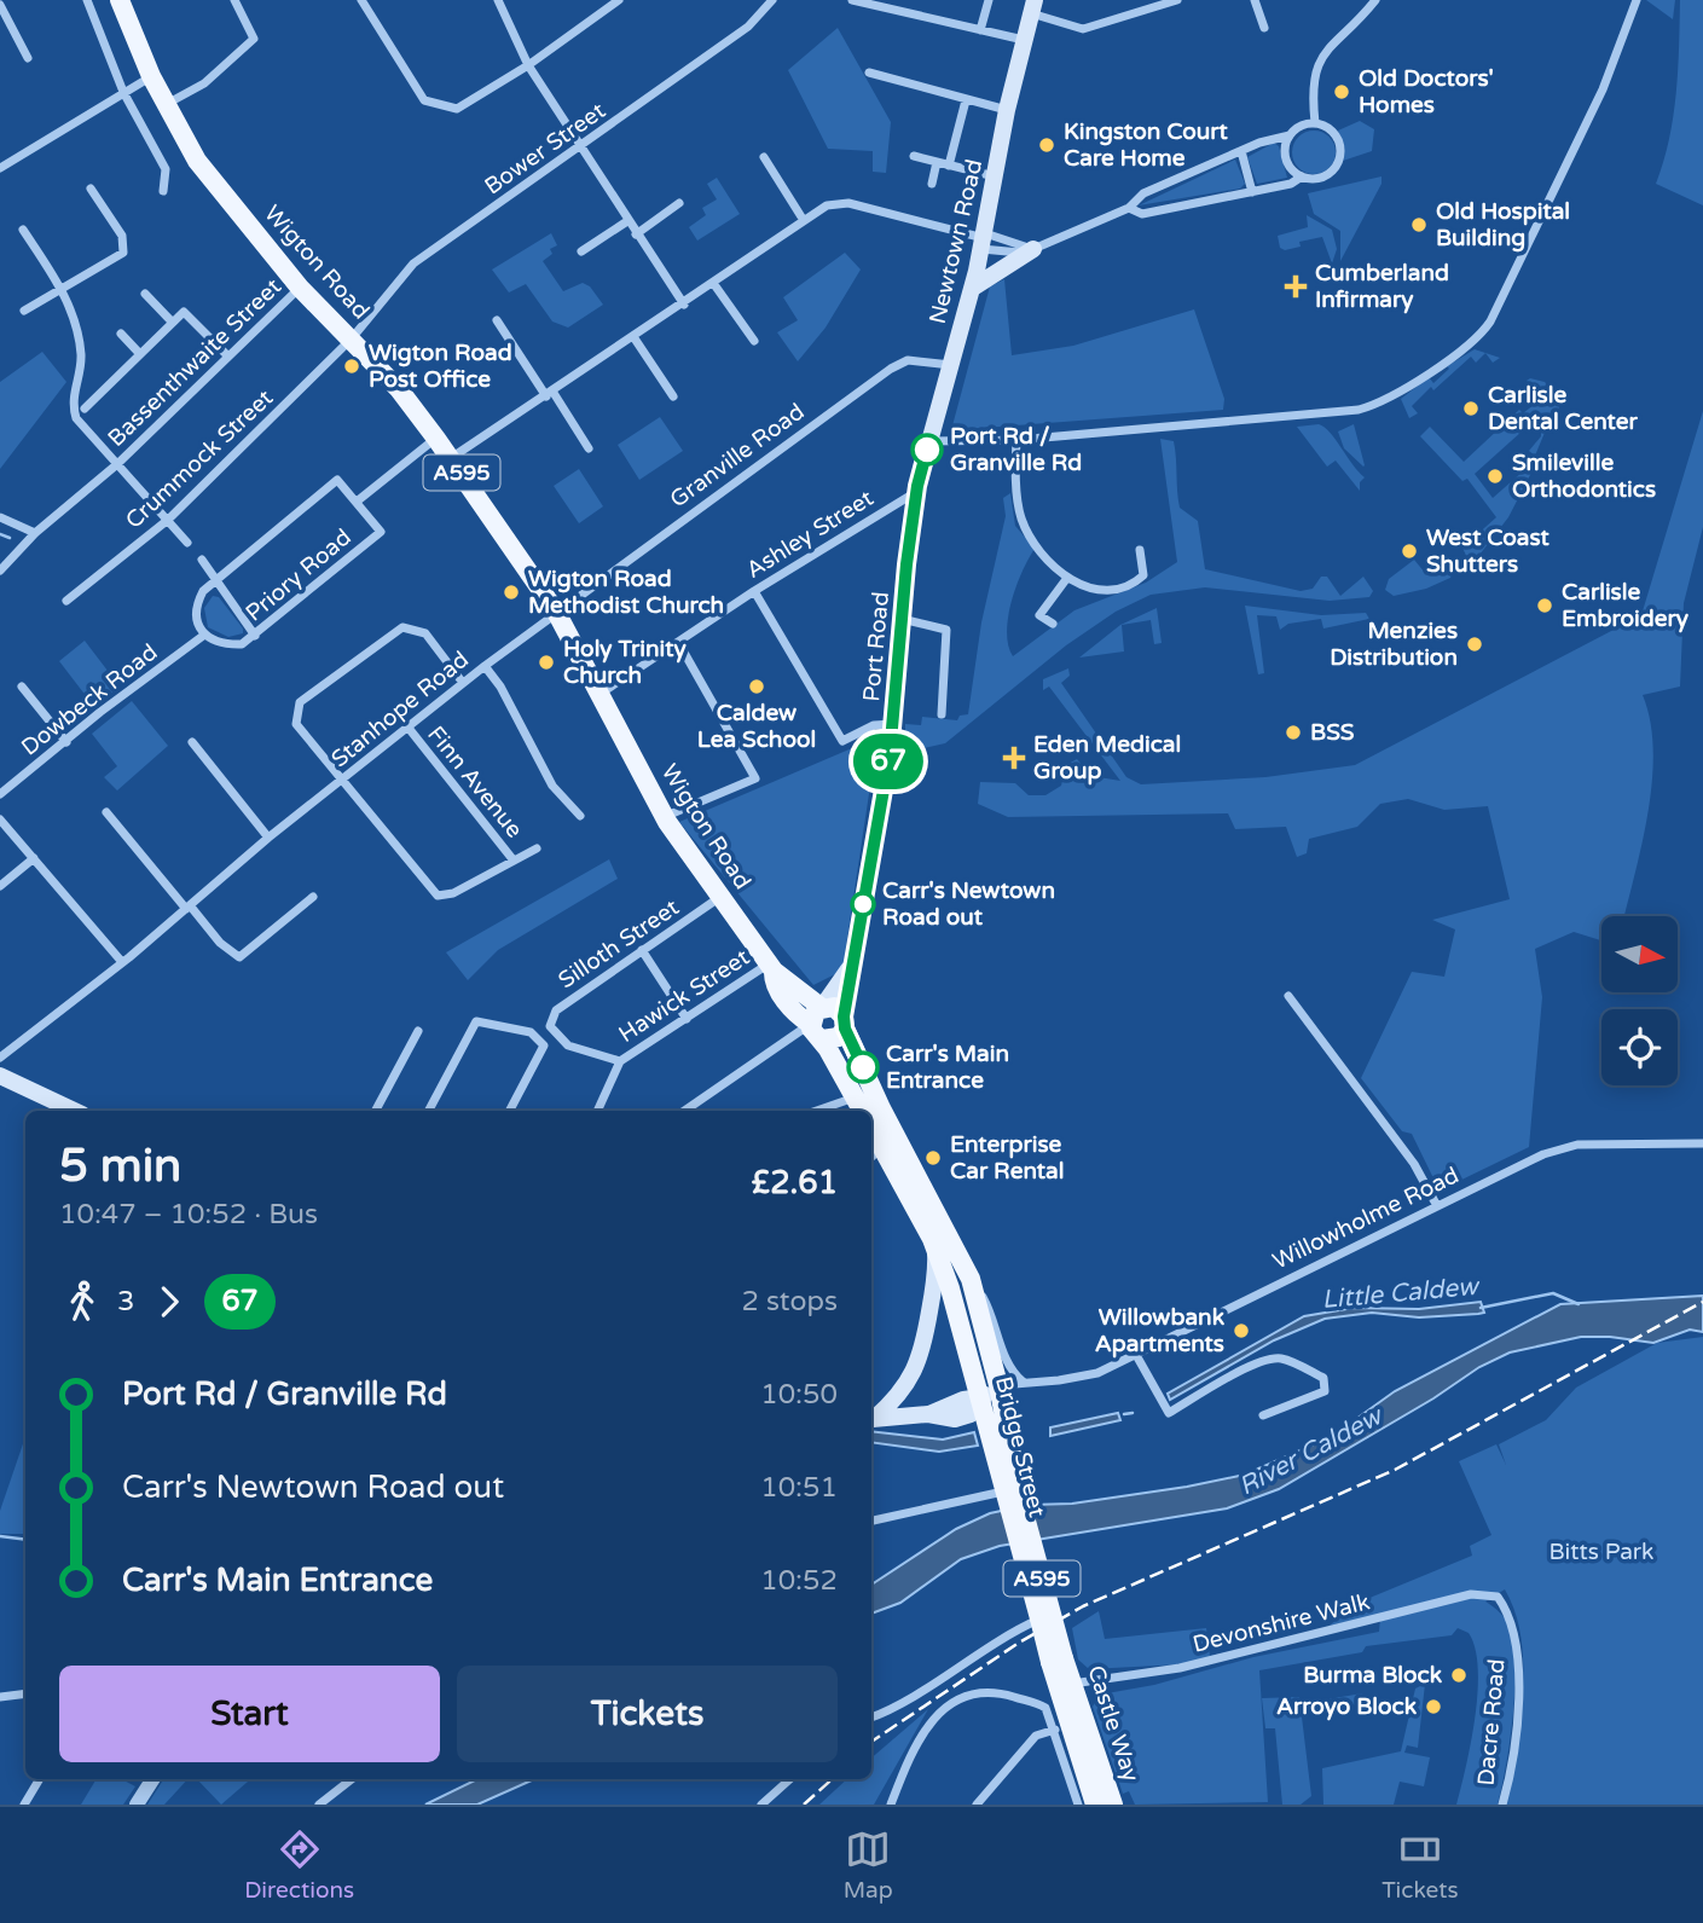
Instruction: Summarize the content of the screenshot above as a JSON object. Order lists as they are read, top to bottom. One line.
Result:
{"streets":{"main road":["Newtown Road","Wigton Road","A595","Port Road","Bridge Street","Castle Way"],"street":["Bower Street","Bassenthwaite Street","Granville Road","Crummock Street","Ashley Street","Priory Road","Dowbeck Road","Stanhope Road","Finn Avenue","Silloth Street","Hawick Street","Willowholme Road","Devonshire Walk","Dacre Road"]},"crossings":[["Bower Street","Wigton Road"],["Bower Street","Crummock Street"],["Newtown Road","Granville Road"],["Newtown Road","Ashley Street"],["Newtown Road","Port Road"],["Wigton Road","Bassenthwaite Street"],["Wigton Road","Granville Road"],["Wigton Road","Crummock Street"],["Wigton Road","A595"],["Wigton Road","Ashley Street"],["Wigton Road","Priory Road"],["Wigton Road","Stanhope Road"],["Wigton Road","Silloth Street"],["Wigton Road","Hawick Street"],["Granville Road","Stanhope Road"],["A595","Port Road"],["A595","Bridge Street"],["Ashley Street","Port Road"],["Priory Road","Dowbeck Road"],["Stanhope Road","Finn Avenue"],["Silloth Street","Hawick Street"],["Willowholme Road","Bridge Street"],["Bridge Street","Castle Way"],["Devonshire Walk","Dacre Road"],["Devonshire Walk","Castle Way"]],"water":["Little Caldew","River Caldew"],"parks":["Bitts Park"],"places":{"other":["Old Doctors' Homes","Kingston Court Care Home","Old Hospital Building","Wigton Road Post Office","Carlisle Dental Center","Port Rd / Granville Rd","Smileville Orthodontics","West Coast Shutters","Wigton Road Methodist Church","Carlisle Embroidery","Menzies Distribution","Holy Trinity Church","Caldew Lea School","BSS","Carr's Newtown Road out","Carr's Main Entrance","Enterprise Car Rental","Willowbank Apartments","Burma Block","Arroyo Block"],"health":["Cumberland Infirmary","Eden Medical Group"]},"lines":["bus line 67"],"north":"right","page":{"on_map":"67","heading":["5 min","10:47 – 10:52 · Bus","£2.61"],"legs":["3","67","2 stops"],"list":[{"name":"Port Rd / Granville Rd","value":"10:50"},{"name":"Carr's Newtown Road out","value":"10:51"},{"name":"Carr's Main Entrance","value":"10:52"}],"buttons":["Start","Tickets"],"tabs":["Directions","Map","Tickets"]}}
